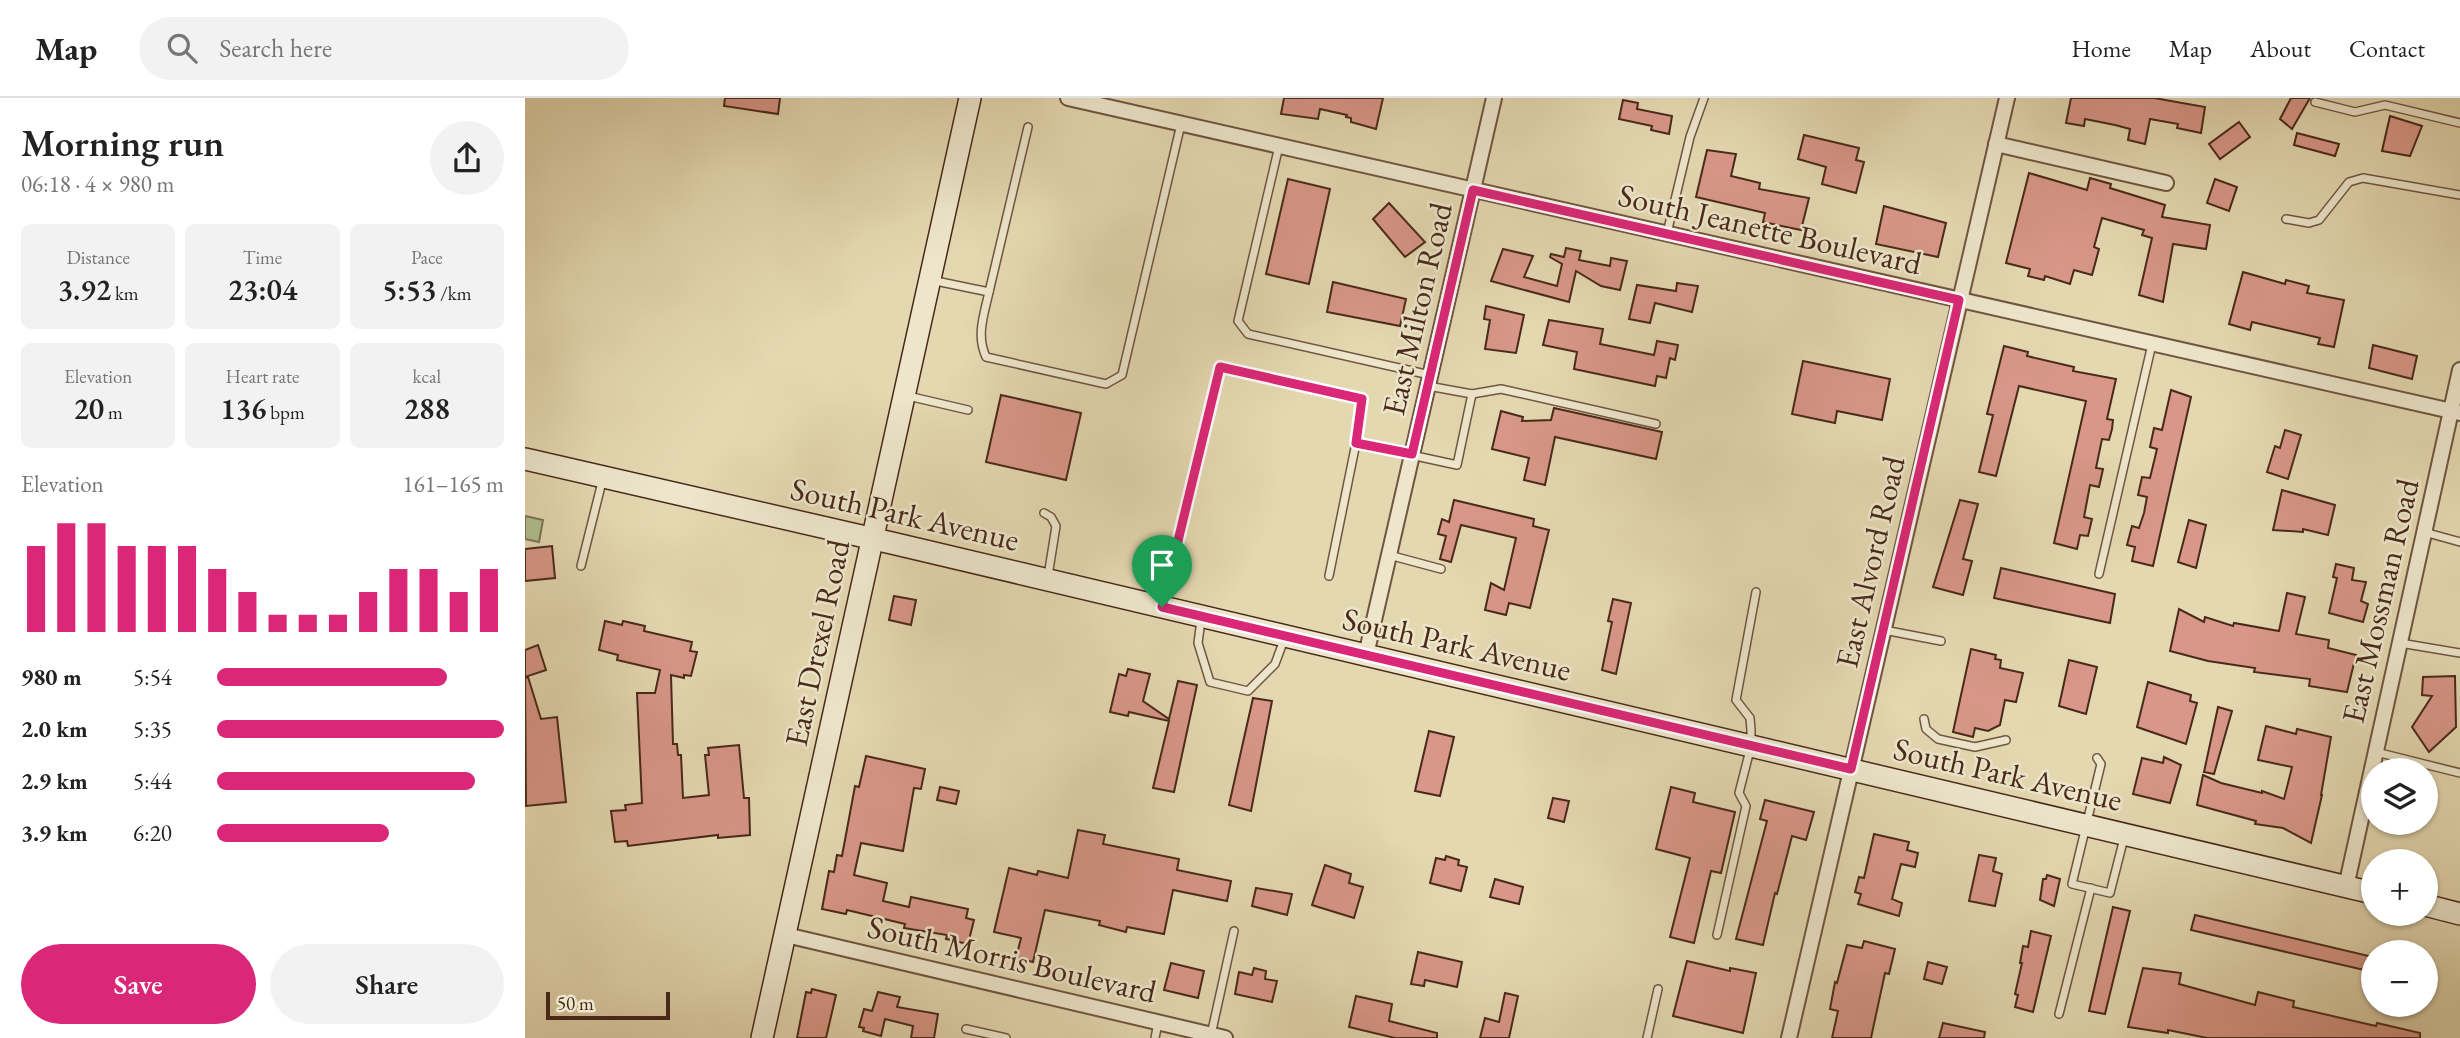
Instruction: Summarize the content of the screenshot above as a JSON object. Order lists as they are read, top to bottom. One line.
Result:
{"streets":{"main road":["South Park Avenue","East Drexel Road"],"street":["South Jeanette Boulevard","East Milton Road","East Alvord Road","East Mossman Road","South Morris Boulevard"]},"crossings":[["South Jeanette Boulevard","East Milton Road"],["South Jeanette Boulevard","East Alvord Road"],["South Jeanette Boulevard","East Mossman Road"],["East Milton Road","South Park Avenue"],["South Park Avenue","East Alvord Road"],["South Park Avenue","East Mossman Road"],["South Park Avenue","East Drexel Road"],["East Drexel Road","South Morris Boulevard"]],"scale_bar":"50 m","page":{"header":"Map","search":"Search here","nav":["Home","Map","About","Contact"],"heading":["Morning run","06:18 · 4 × 980 m"],"stats":[["Distance","3.92 km"],["Time","23:04"],["Pace","5:53 /km"],["Elevation","20 m"],["Heart rate","136 bpm"],["kcal","288"]],"chart":["Elevation","161–165 m"],"list":[{"name":"980 m","note":"5:54"},{"name":"2.0 km","note":"5:35"},{"name":"2.9 km","note":"5:44"},{"name":"3.9 km","note":"6:20"}],"map_buttons":["+","−"],"buttons":["Save","Share"],"scale":"50 m"}}
